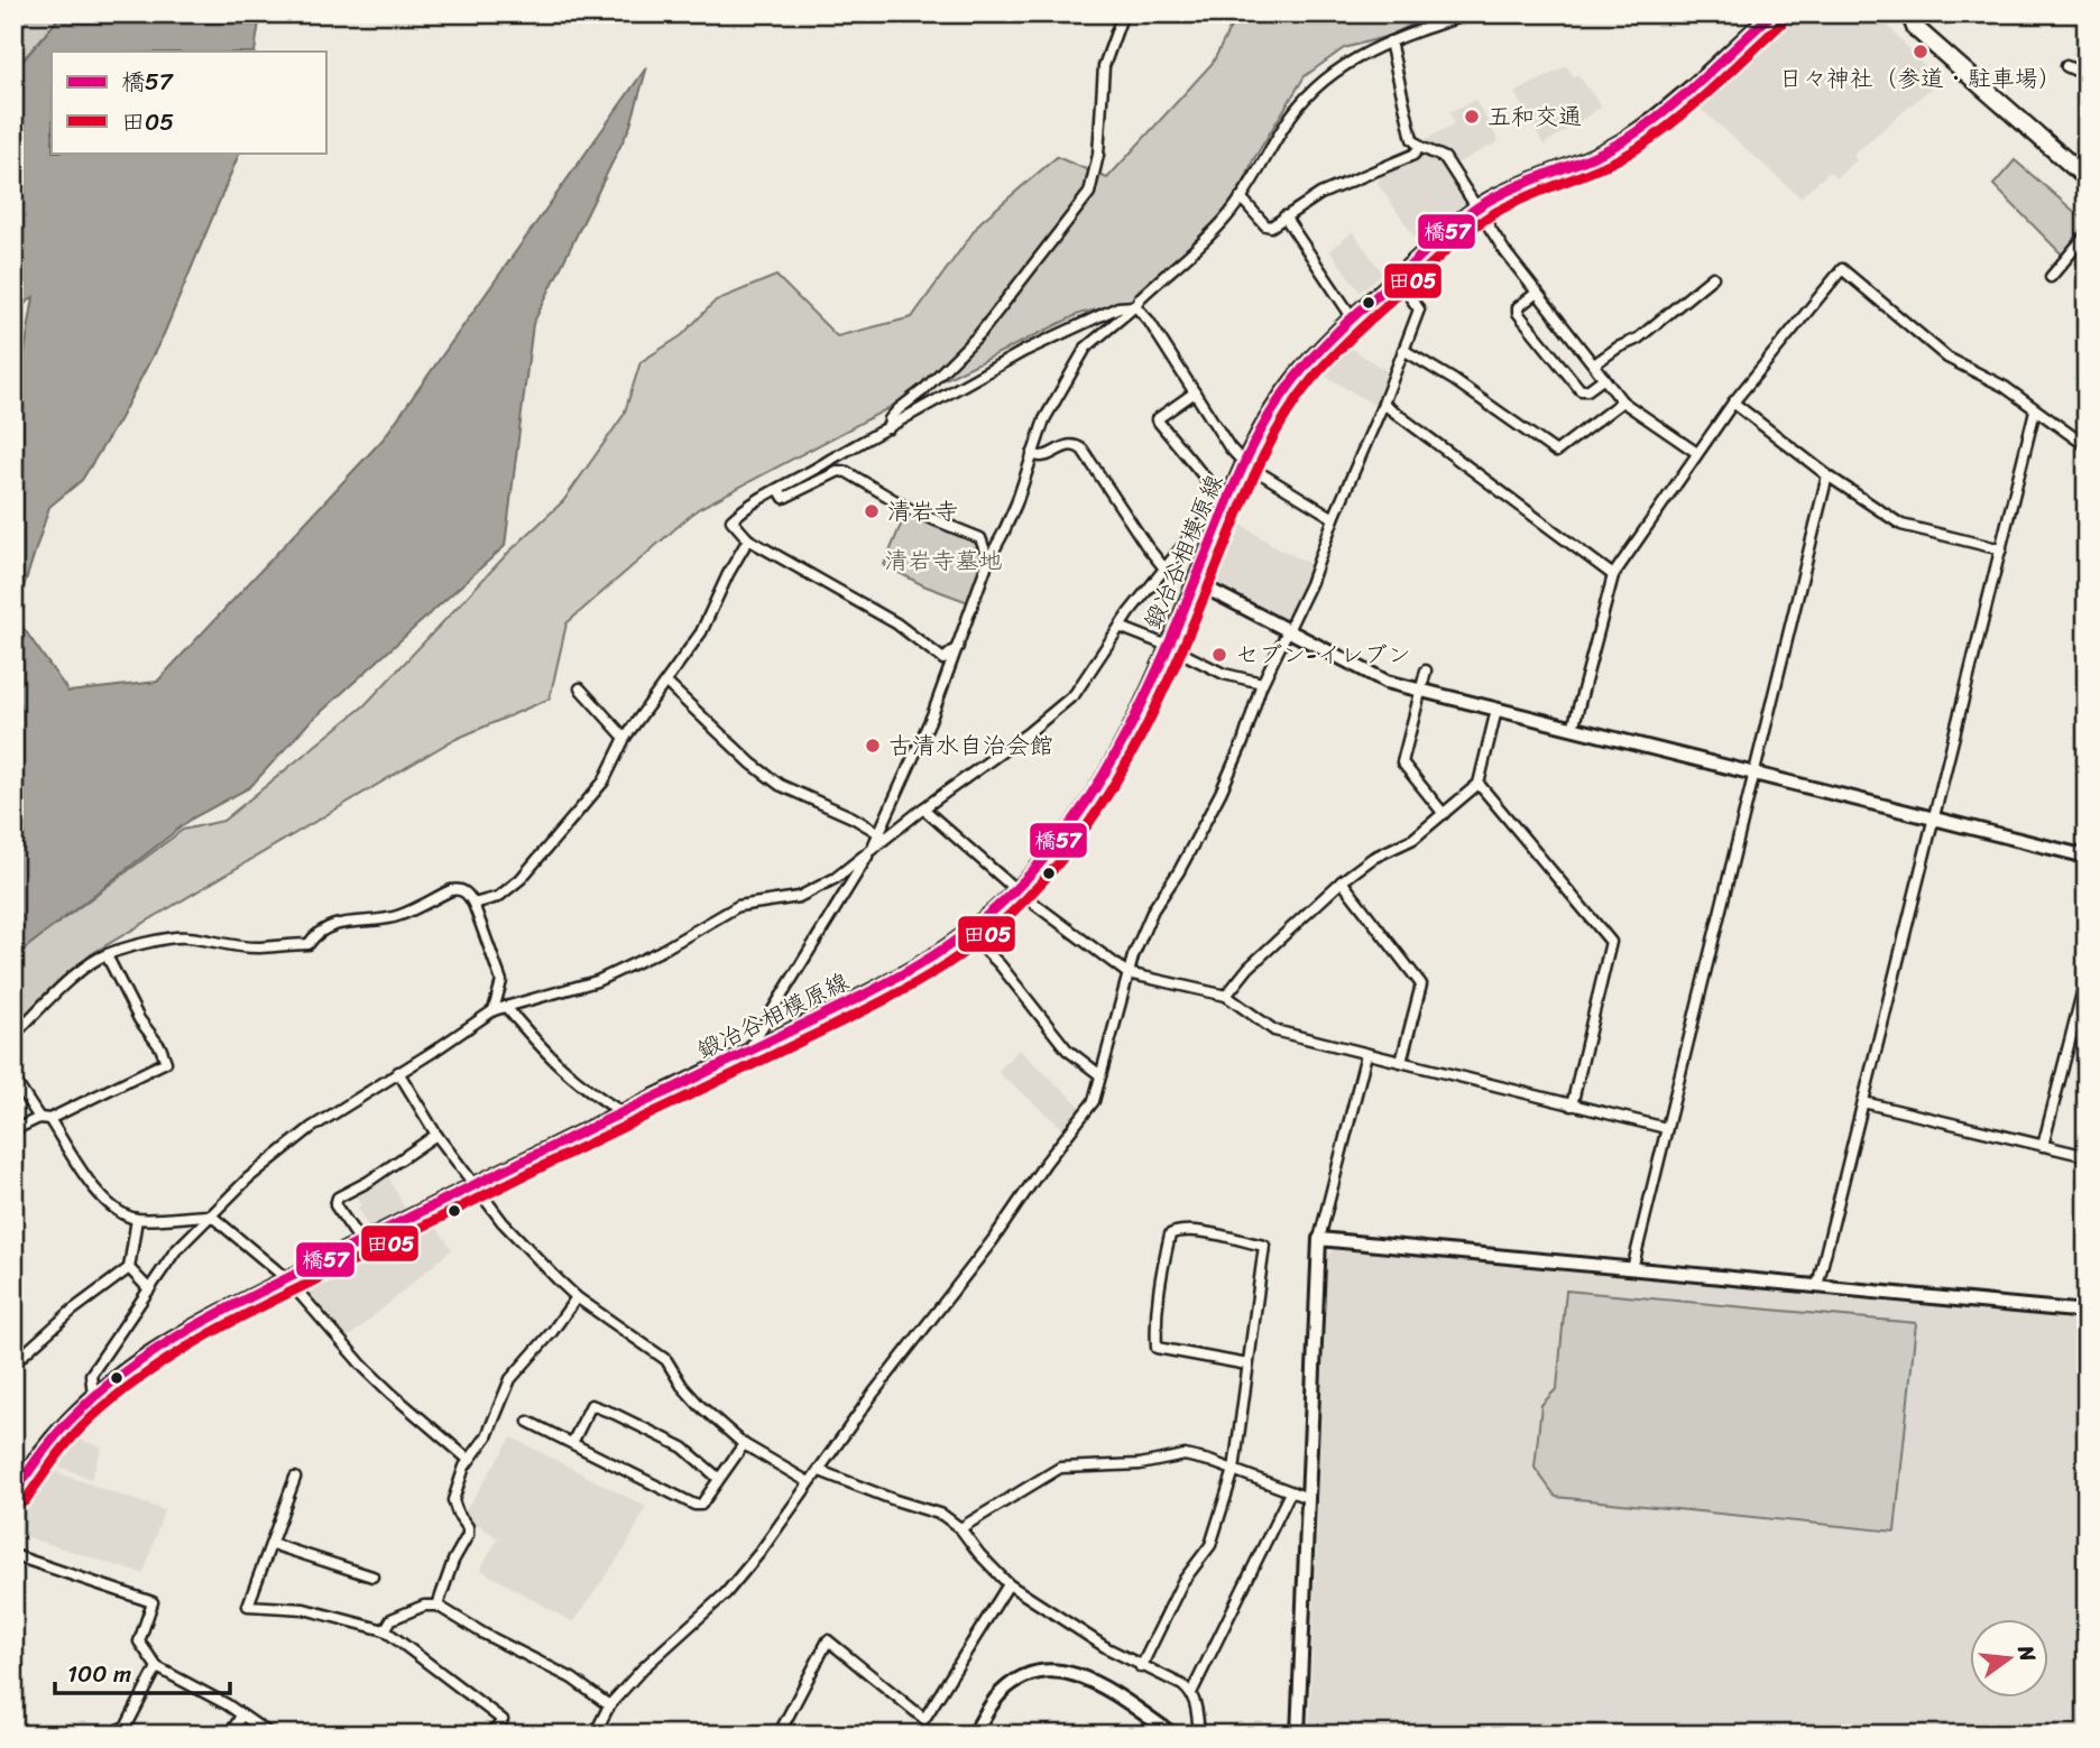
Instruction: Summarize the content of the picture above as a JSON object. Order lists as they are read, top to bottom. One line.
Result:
{"streets":{"main road":["鍛冶谷相模原線"]},"parks":["清岩寺墓地"],"places":["日々神社（参道・駐車場）","五和交通","清岩寺","セブン-イレブン","古清水自治会館"],"lines":["transit line 橋57","transit line 田05"],"legend":["橋57","田05"],"scale_bar":"100 m","north":"right"}
